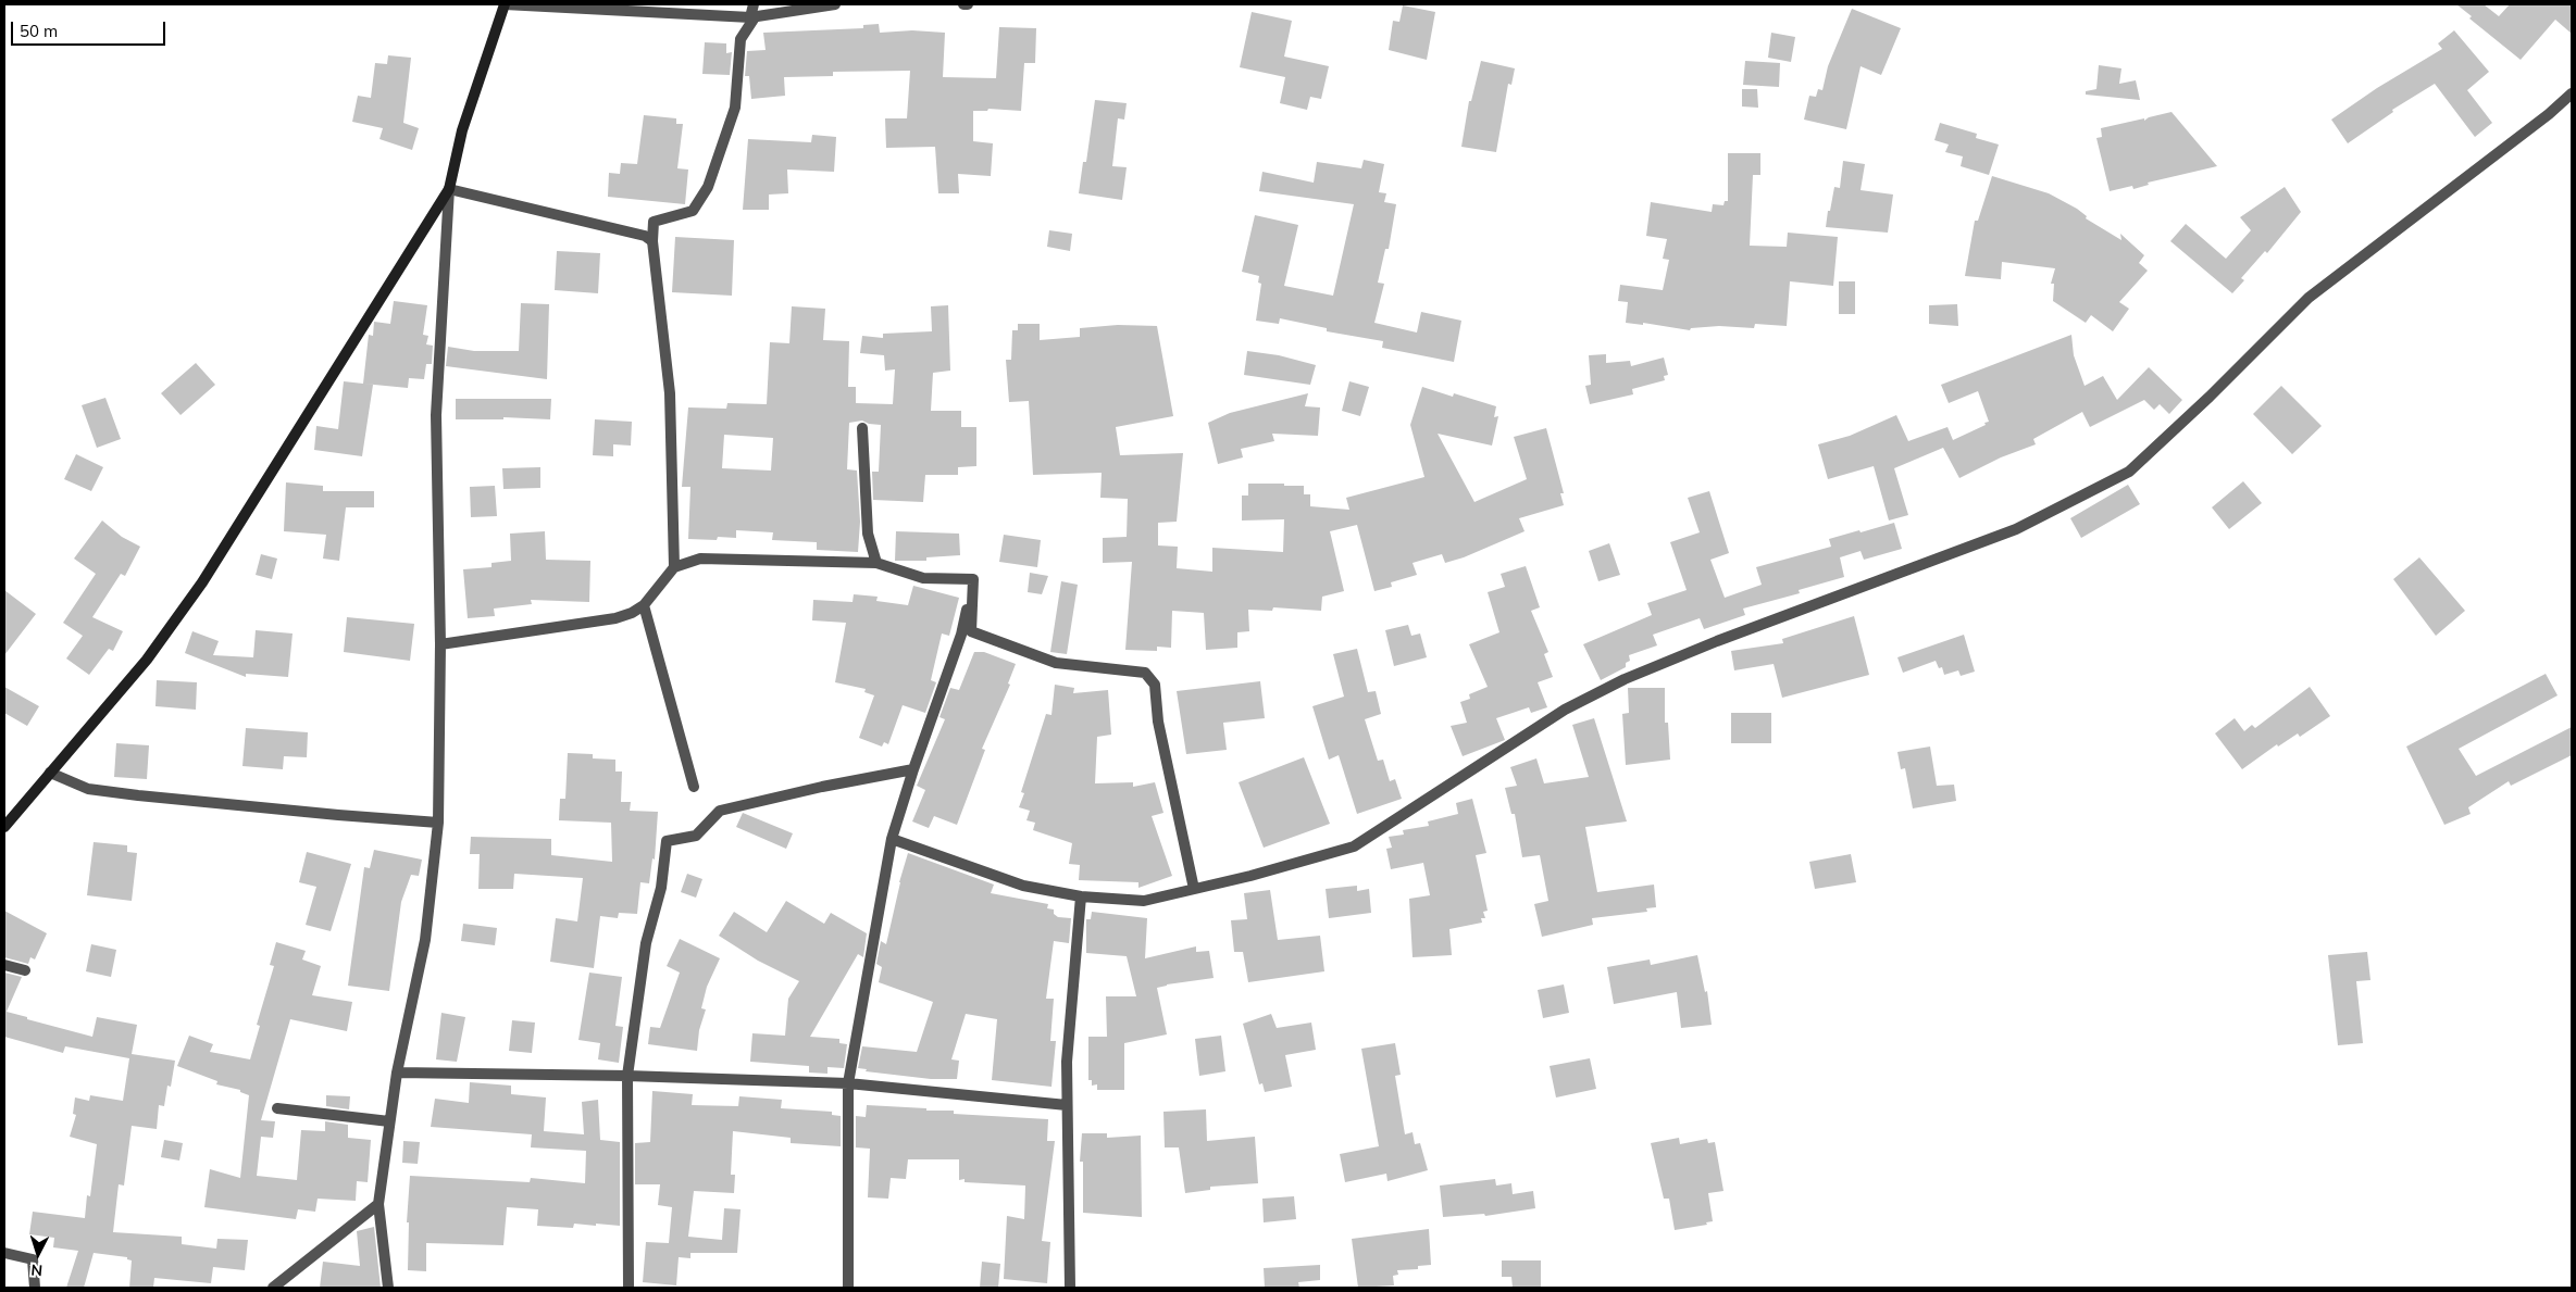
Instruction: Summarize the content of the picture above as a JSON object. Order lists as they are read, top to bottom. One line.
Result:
{"scale_bar":"50 m","north":"bottom"}
